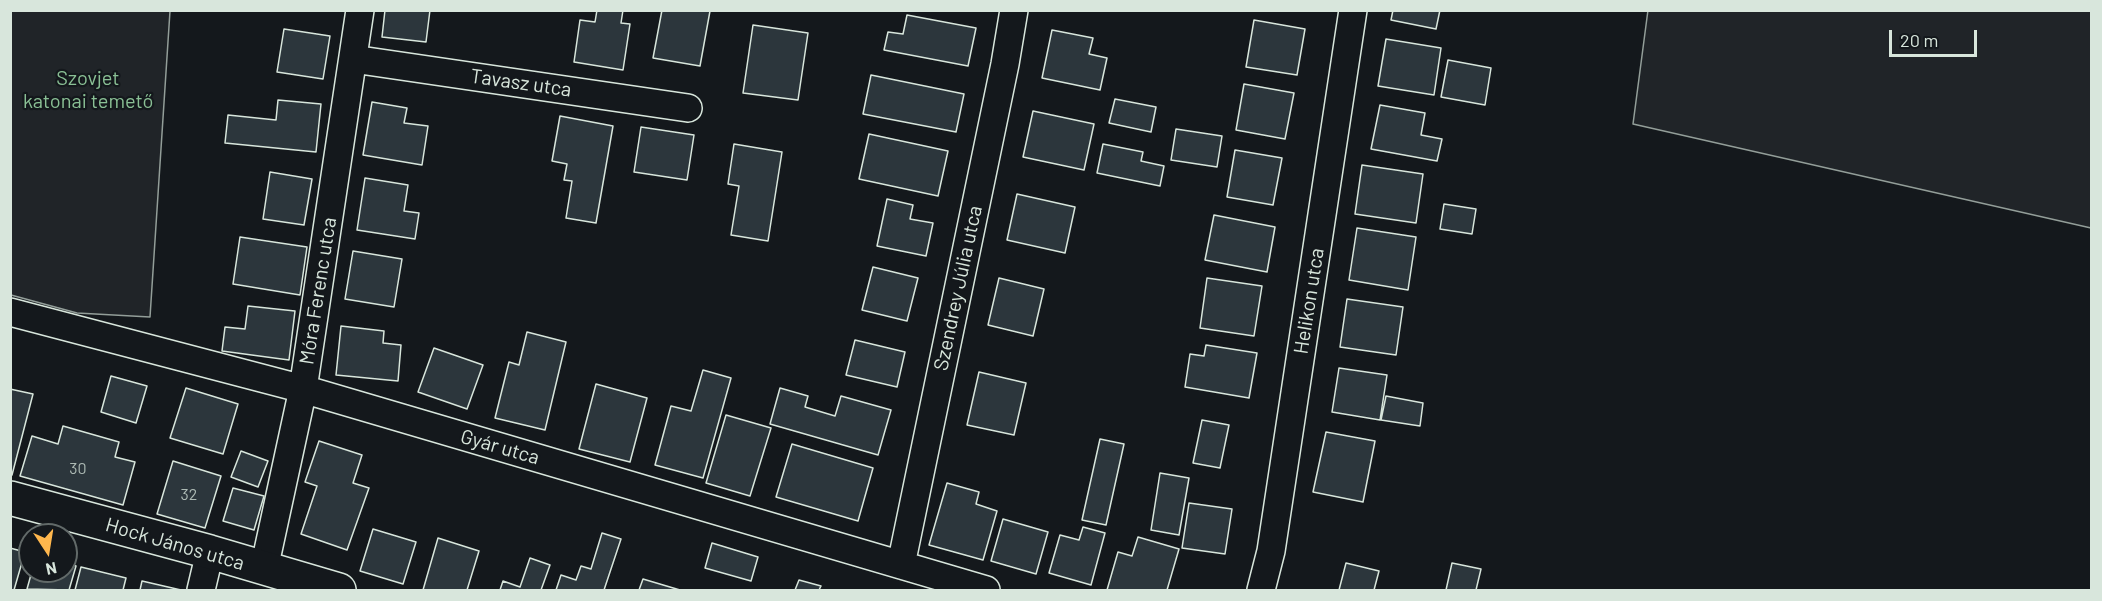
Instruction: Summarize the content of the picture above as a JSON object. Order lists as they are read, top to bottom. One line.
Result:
{"streets":{"main road":["Hock János utca"],"street":["Tavasz utca","Szendrey Júlia utca","Móra Ferenc utca","Helikon utca","Gyár utca"]},"crossings":[["Tavasz utca","Móra Ferenc utca"],["Szendrey Júlia utca","Gyár utca"],["Móra Ferenc utca","Gyár utca"],["Móra Ferenc utca","Hock János utca"]],"parks":["Szovjet katonai temető"],"house_numbers":["30","32"],"scale_bar":"20 m","north":"bottom"}
